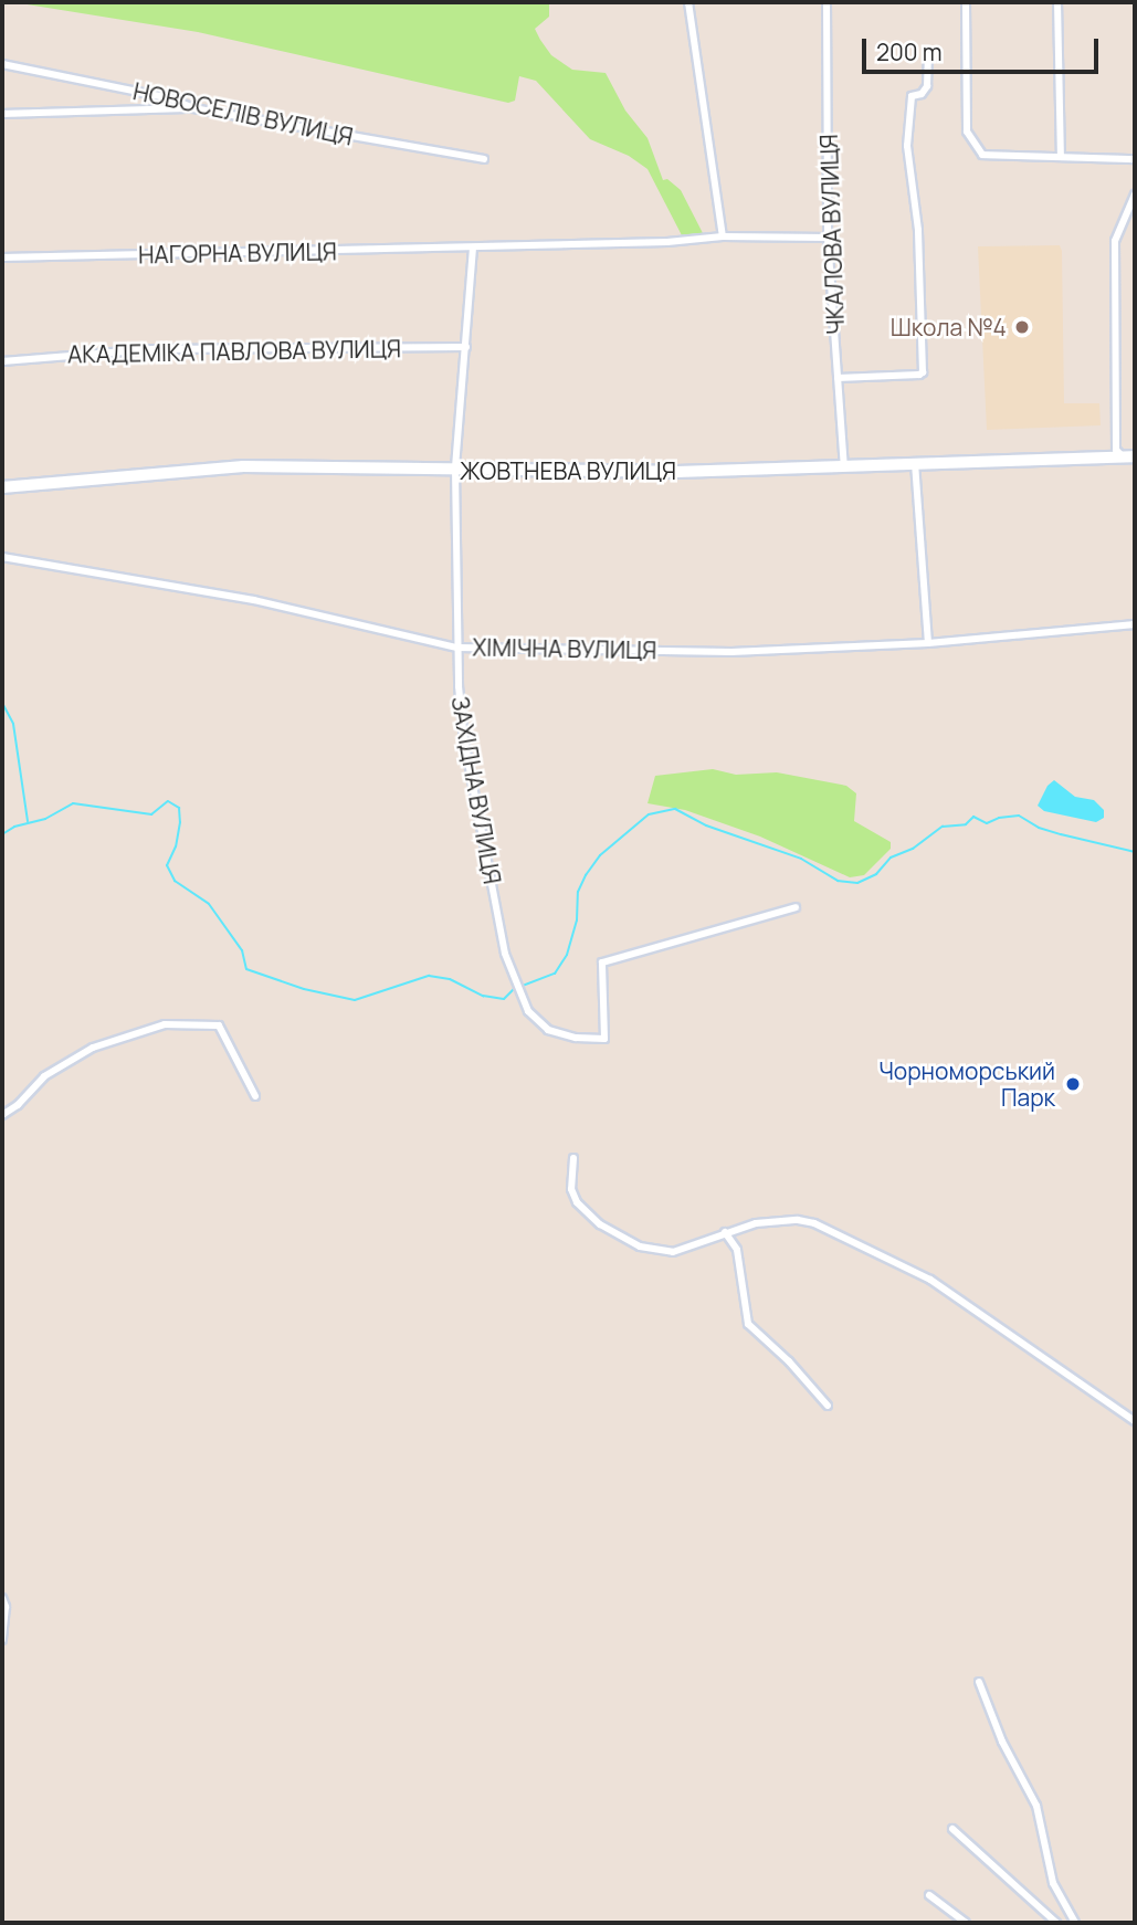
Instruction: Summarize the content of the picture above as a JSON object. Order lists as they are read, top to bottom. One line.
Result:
{"streets":{"main road":["ЖОВТНЕВА ВУЛИЦЯ"],"street":["НОВОСЕЛІВ ВУЛИЦЯ","ЧКАЛОВА ВУЛИЦЯ","НАГОРНА ВУЛИЦЯ","АКАДЕМІКА ПАВЛОВА ВУЛИЦЯ","ХІМІЧНА ВУЛИЦЯ","ЗАХІДНА ВУЛИЦЯ"]},"crossings":[["ЧКАЛОВА ВУЛИЦЯ","НАГОРНА ВУЛИЦЯ"],["ЧКАЛОВА ВУЛИЦЯ","ЖОВТНЕВА ВУЛИЦЯ"],["НАГОРНА ВУЛИЦЯ","ЗАХІДНА ВУЛИЦЯ"],["АКАДЕМІКА ПАВЛОВА ВУЛИЦЯ","ЗАХІДНА ВУЛИЦЯ"],["ЖОВТНЕВА ВУЛИЦЯ","ЗАХІДНА ВУЛИЦЯ"],["ХІМІЧНА ВУЛИЦЯ","ЗАХІДНА ВУЛИЦЯ"]],"places":["Школа №4","Чорноморський Парк"],"scale_bar":"200 m"}
